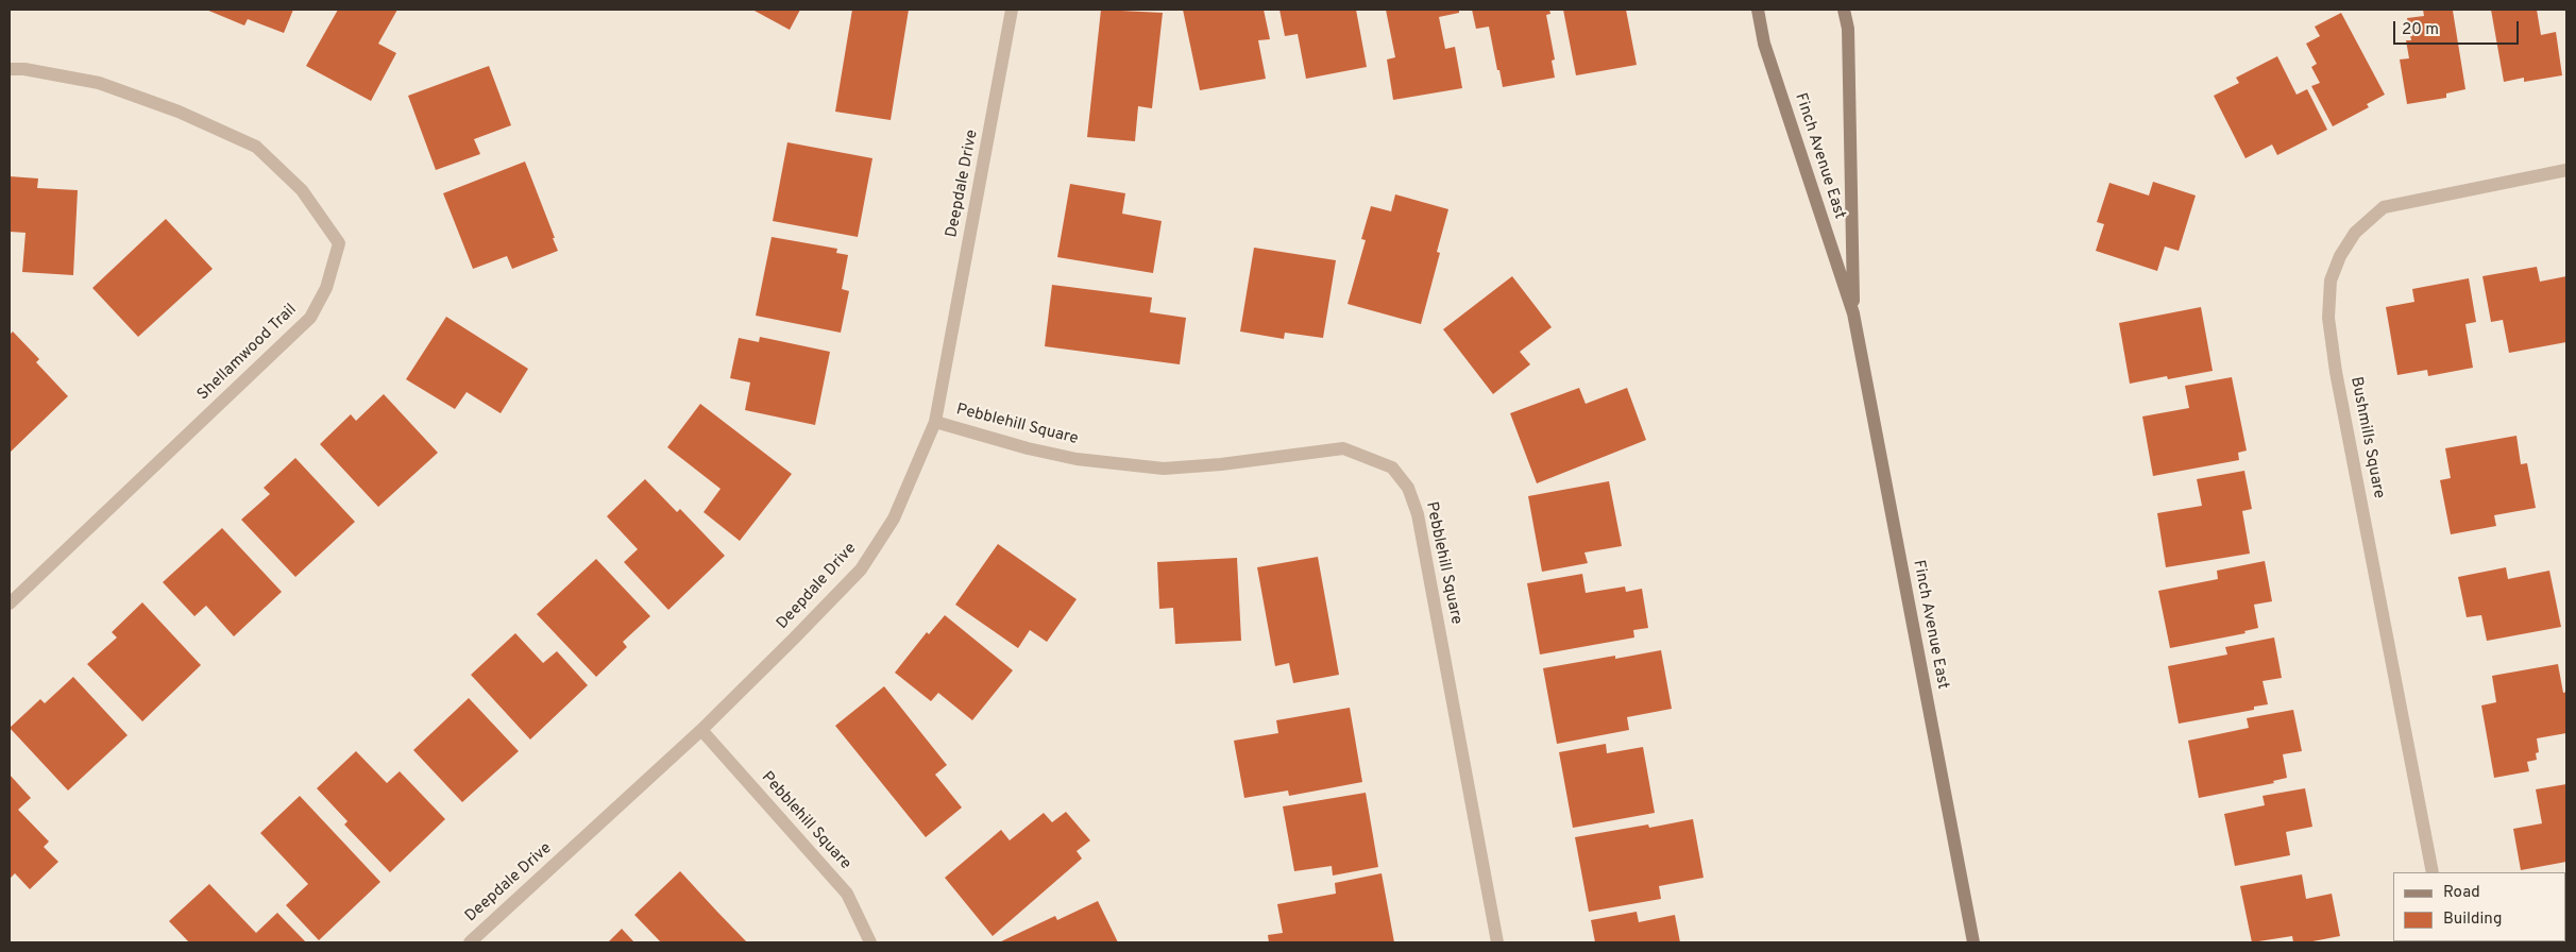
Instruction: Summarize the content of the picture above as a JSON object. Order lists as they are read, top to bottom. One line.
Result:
{"streets":{"main road":["Finch Avenue East"],"street":["Deepdale Drive","Shellamwood Trail","Pebblehill Square","Bushmills Square"]},"crossings":[["Deepdale Drive","Pebblehill Square"]],"legend":["Road","Building"],"scale_bar":"20 m"}
